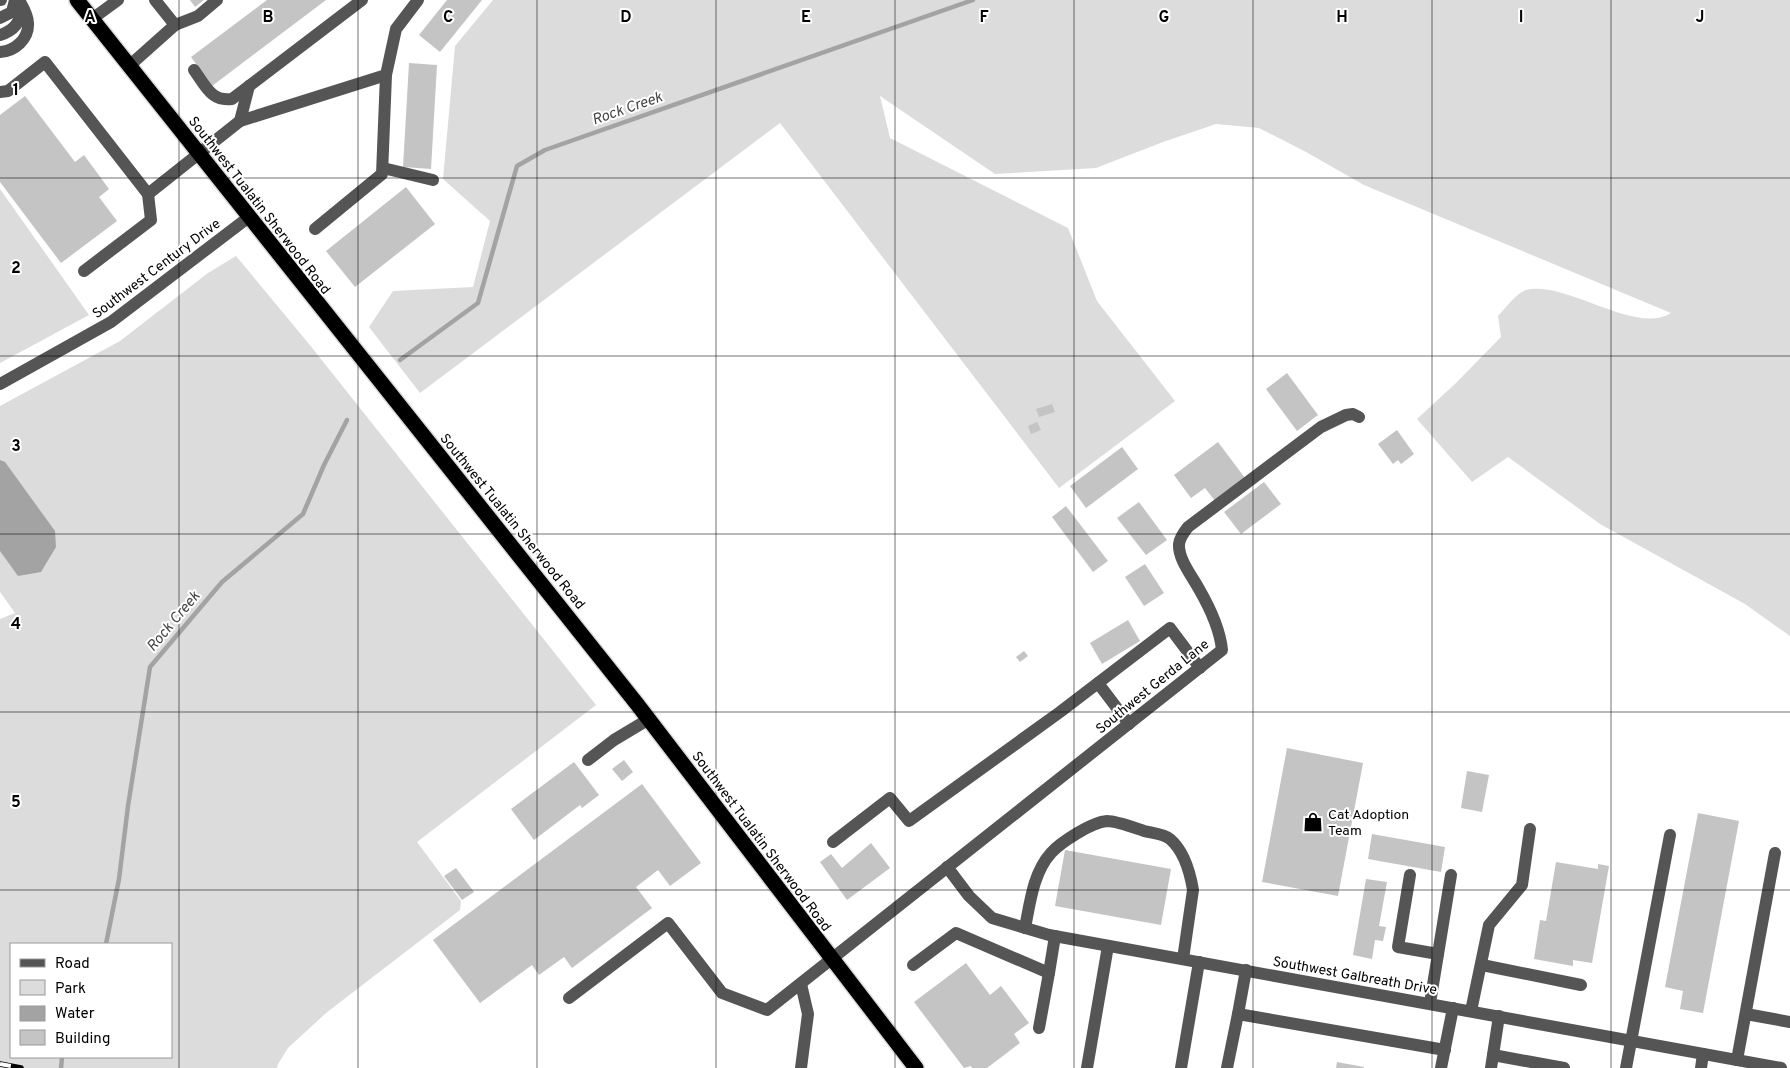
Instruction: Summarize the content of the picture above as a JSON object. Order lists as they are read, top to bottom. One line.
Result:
{"streets":{"highway":["Southwest Tualatin Sherwood Road"],"street":["Southwest Century Drive","Southwest Gerda Lane","Southwest Galbreath Drive"]},"crossings":[["Southwest Tualatin Sherwood Road","Southwest Century Drive"],["Southwest Tualatin Sherwood Road","Southwest Gerda Lane"],["Southwest Gerda Lane","Southwest Galbreath Drive"]],"water":["Rock Creek"],"places":{"shop":["Cat Adoption Team"]},"legend":["Road","Park","Water","Building"],"grid":{"columns":["A","B","C","D","E","F","G","H","I","J"],"rows":["1","2","3","4","5"]}}
